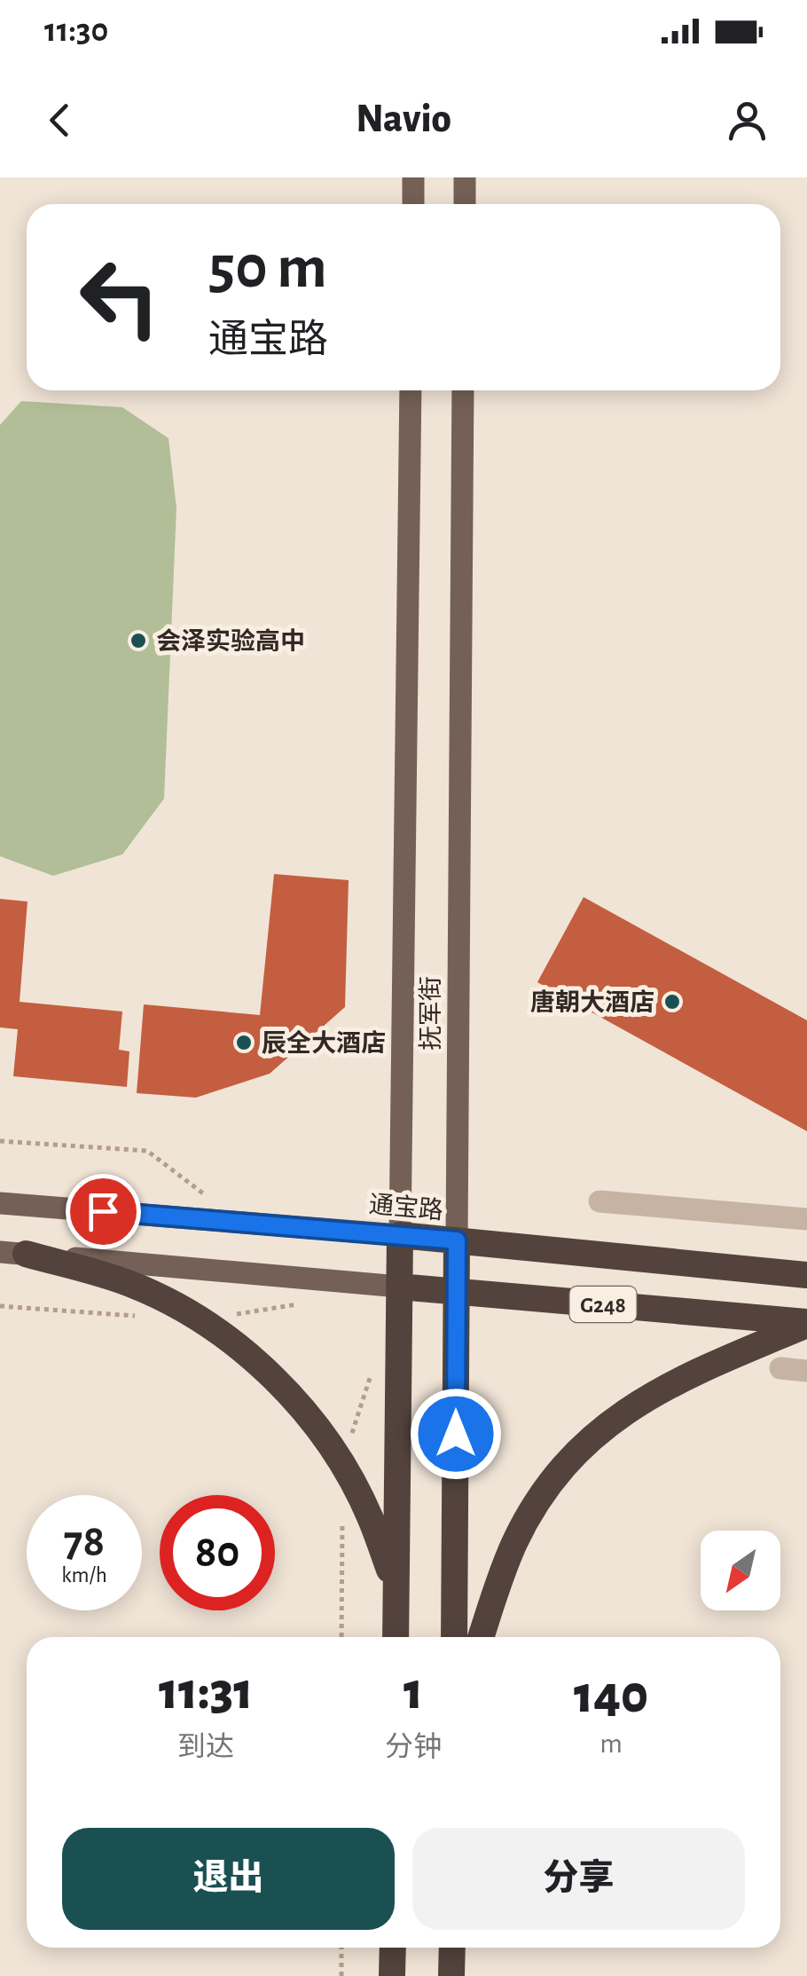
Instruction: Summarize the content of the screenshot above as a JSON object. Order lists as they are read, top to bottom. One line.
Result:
{"streets":{"highway":["抚军街","通宝路","G248"]},"crossings":[["抚军街","通宝路"],["抚军街","G248"]],"places":["会泽实验高中","唐朝大酒店","辰全大酒店"],"north":"bottom left","page":{"status":"11:30","header":"Navio","turn":["50 m","通宝路"],"speed":"78 km/h","limit":"80","eta":["11:31","到达","1","分钟","140","m"],"buttons":["退出","分享"]}}
